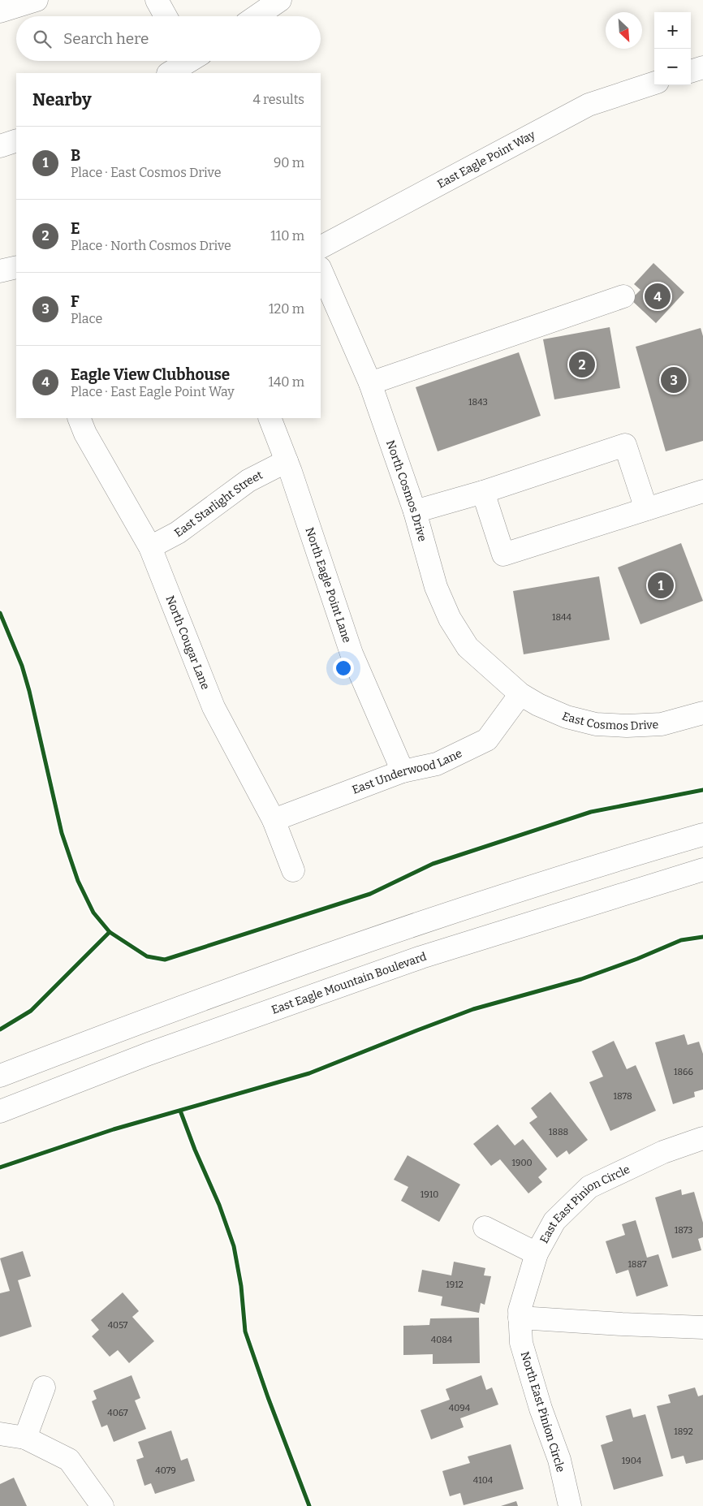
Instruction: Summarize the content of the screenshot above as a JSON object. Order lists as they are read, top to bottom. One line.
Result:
{"streets":{"street":["East Eagle Point Way","North Cosmos Drive","East Starlight Street","North Eagle Point Lane","North Cougar Lane","East Cosmos Drive","East Underwood Lane","East Eagle Mountain Boulevard","East East Pinion Circle","North East Pinion Circle"]},"crossings":[["North Cosmos Drive","East Cosmos Drive"],["North Cosmos Drive","East Underwood Lane"],["East Starlight Street","North Eagle Point Lane"],["East Starlight Street","North Cougar Lane"],["North Eagle Point Lane","East Underwood Lane"],["North Cougar Lane","East Underwood Lane"],["East Cosmos Drive","East Underwood Lane"],["East East Pinion Circle","North East Pinion Circle"]],"house_numbers":["1843","1844","1866","1878","1888","1900","1910","1873","1887","1912","4057","4084","4094","4067","1892","1904","4079","4104"],"north":"bottom right","page":{"map_buttons":["+","−"],"search":"Search here","heading":["Nearby","4 results"],"list":[{"mark":"1","name":"B","note":"Place · East Cosmos Drive","value":"90 m"},{"mark":"2","name":"E","note":"Place · North Cosmos Drive","value":"110 m"},{"mark":"3","name":"F","note":"Place","value":"120 m"},{"mark":"4","name":"Eagle View Clubhouse","note":"Place · East Eagle Point Way","value":"140 m"}],"pins":["4","2","3","1"]}}
